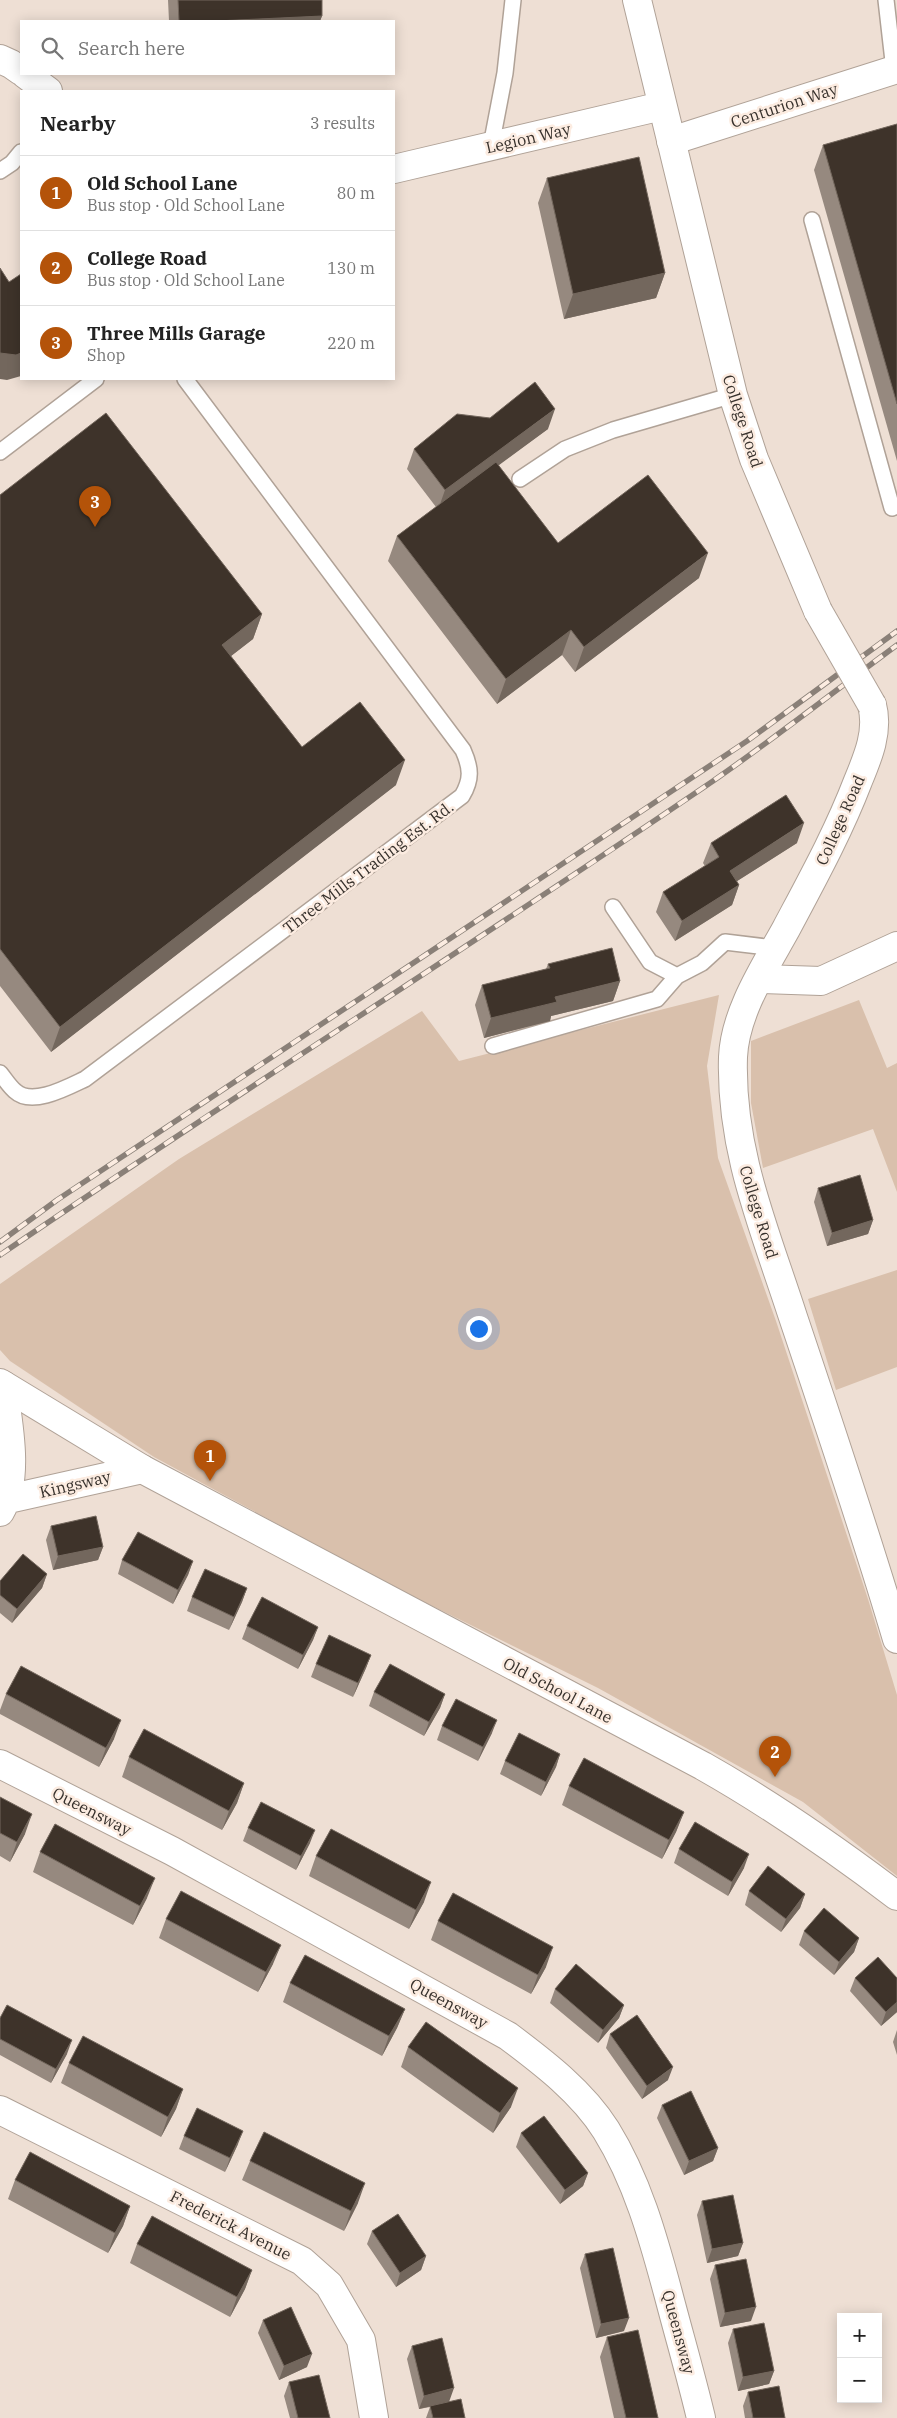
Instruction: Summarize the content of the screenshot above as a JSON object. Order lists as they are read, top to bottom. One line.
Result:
{"streets":{"street":["Centurion Way","Legion Way","College Road","Kingsway","Old School Lane","Queensway","Frederick Avenue"],"lane":["Three Mills Trading Est. Rd."]},"crossings":[["Centurion Way","College Road"],["Legion Way","College Road"],["Kingsway","Old School Lane"]],"page":{"search":"Search here","heading":["Nearby","3 results"],"list":[{"mark":"1","name":"Old School Lane","note":"Bus stop · Old School Lane","value":"80 m"},{"mark":"2","name":"College Road","note":"Bus stop · Old School Lane","value":"130 m"},{"mark":"3","name":"Three Mills Garage","note":"Shop","value":"220 m"}],"pins":["3","1","2"],"map_buttons":["+","−"]}}
